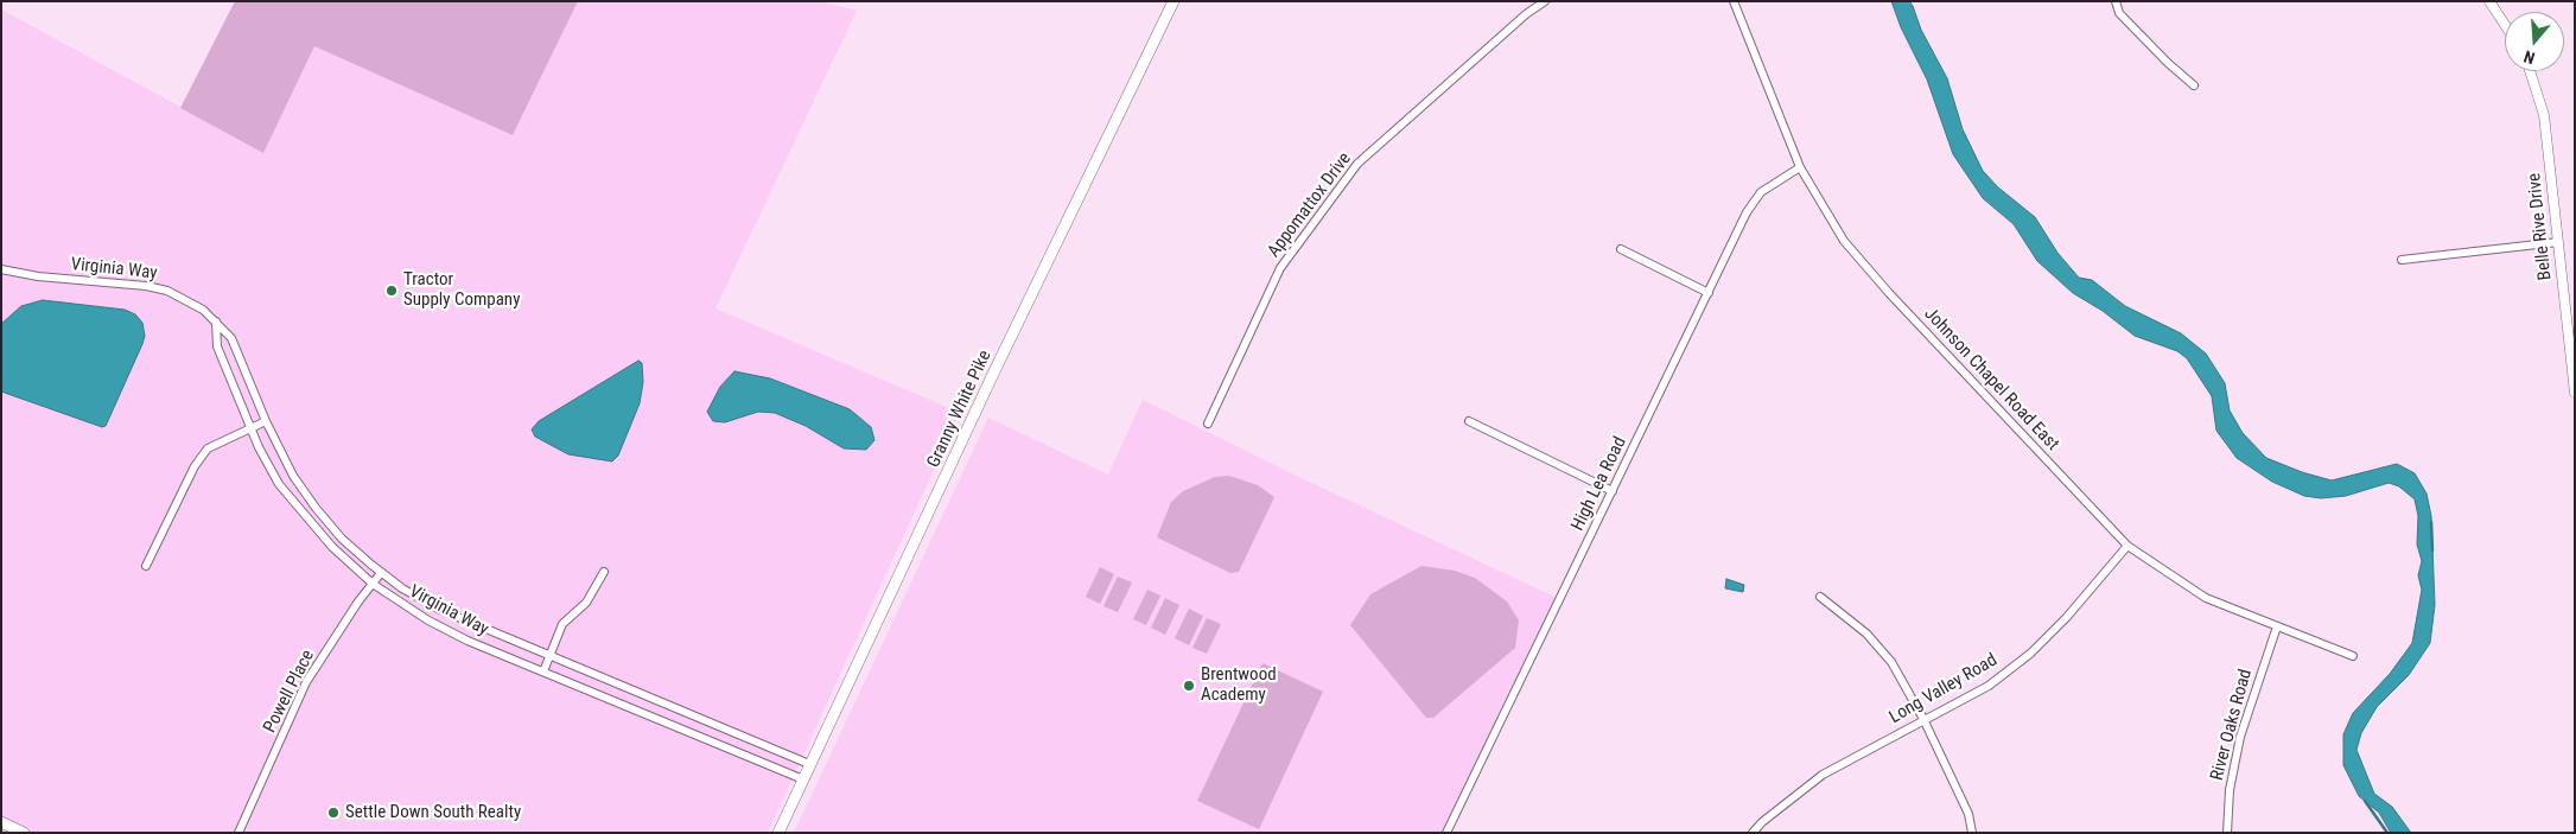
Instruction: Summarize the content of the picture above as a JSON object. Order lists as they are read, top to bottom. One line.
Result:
{"streets":{"main road":["Granny White Pike"],"street":["Appomattox Drive","Belle Rive Drive","Virginia Way","Johnson Chapel Road East","High Lea Road","Long Valley Road","Powell Place","River Oaks Road"]},"crossings":[["Virginia Way","Granny White Pike"],["Virginia Way","Powell Place"],["Johnson Chapel Road East","High Lea Road"],["Johnson Chapel Road East","Long Valley Road"],["Johnson Chapel Road East","River Oaks Road"]],"places":["Tractor Supply Company","Brentwood Academy","Settle Down South Realty"],"north":"bottom"}
